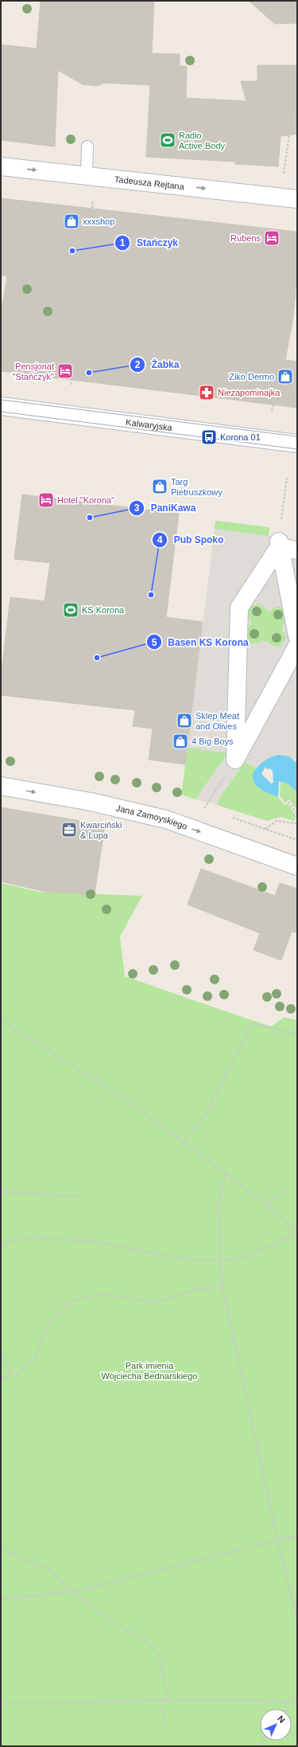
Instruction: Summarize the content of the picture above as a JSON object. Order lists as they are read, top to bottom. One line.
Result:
{"streets":{"street":["Tadeusza Rejtana","Kalwaryjska","Jana Zamoyskiego"]},"one_way":["Tadeusza Rejtana","Jana Zamoyskiego"],"parks":["Park imienia Wojciecha Bednarskiego"],"places":{"sports":["Radio Active Body","KS Korona"],"shop":["xxxshop","Ziko Dermo","Targ Pietruszkowy","Sklep Meat and Olives","4 Big Boys"],"hotel":["Rubens","Pensjonat \"Stańczyk\"","Hotel \"Korona\""],"other":["Stańczyk","Żabka","PaniKawa","Pub Spoko","Basen KS Korona"],"pharmacy":["Niezapominajka"],"bus stop":["Korona 01"],"office":["Kwarciński & Lupa"]},"north":"top right"}
